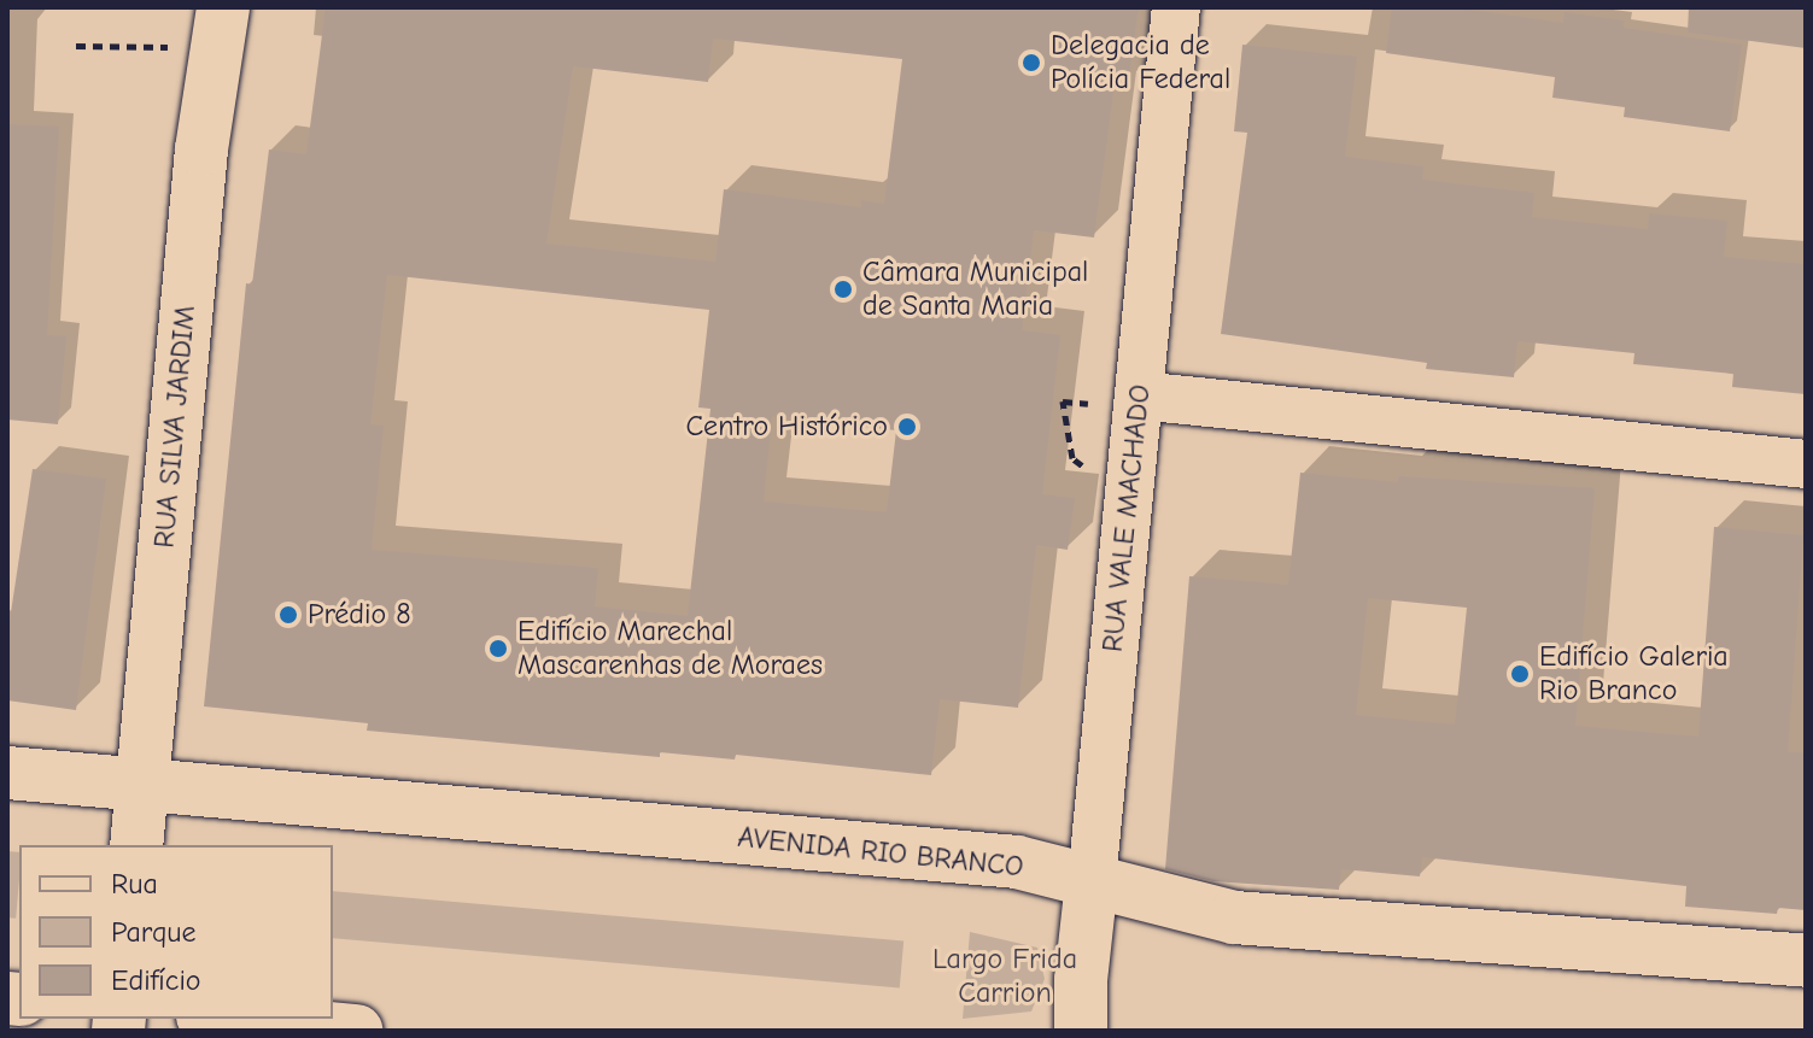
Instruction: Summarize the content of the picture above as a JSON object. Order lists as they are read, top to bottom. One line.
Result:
{"streets":{"street":["RUA SILVA JARDIM","RUA VALE MACHADO","AVENIDA RIO BRANCO"]},"crossings":[["RUA SILVA JARDIM","AVENIDA RIO BRANCO"],["RUA VALE MACHADO","AVENIDA RIO BRANCO"]],"parks":["Largo Frida Carrion"],"places":["Delegacia de Polícia Federal","Câmara Municipal de Santa Maria","Centro Histórico","Prédio 8","Edifício Marechal Mascarenhas de Moraes","Edifício Galeria Rio Branco"],"legend":["Rua","Parque","Edifício"]}
